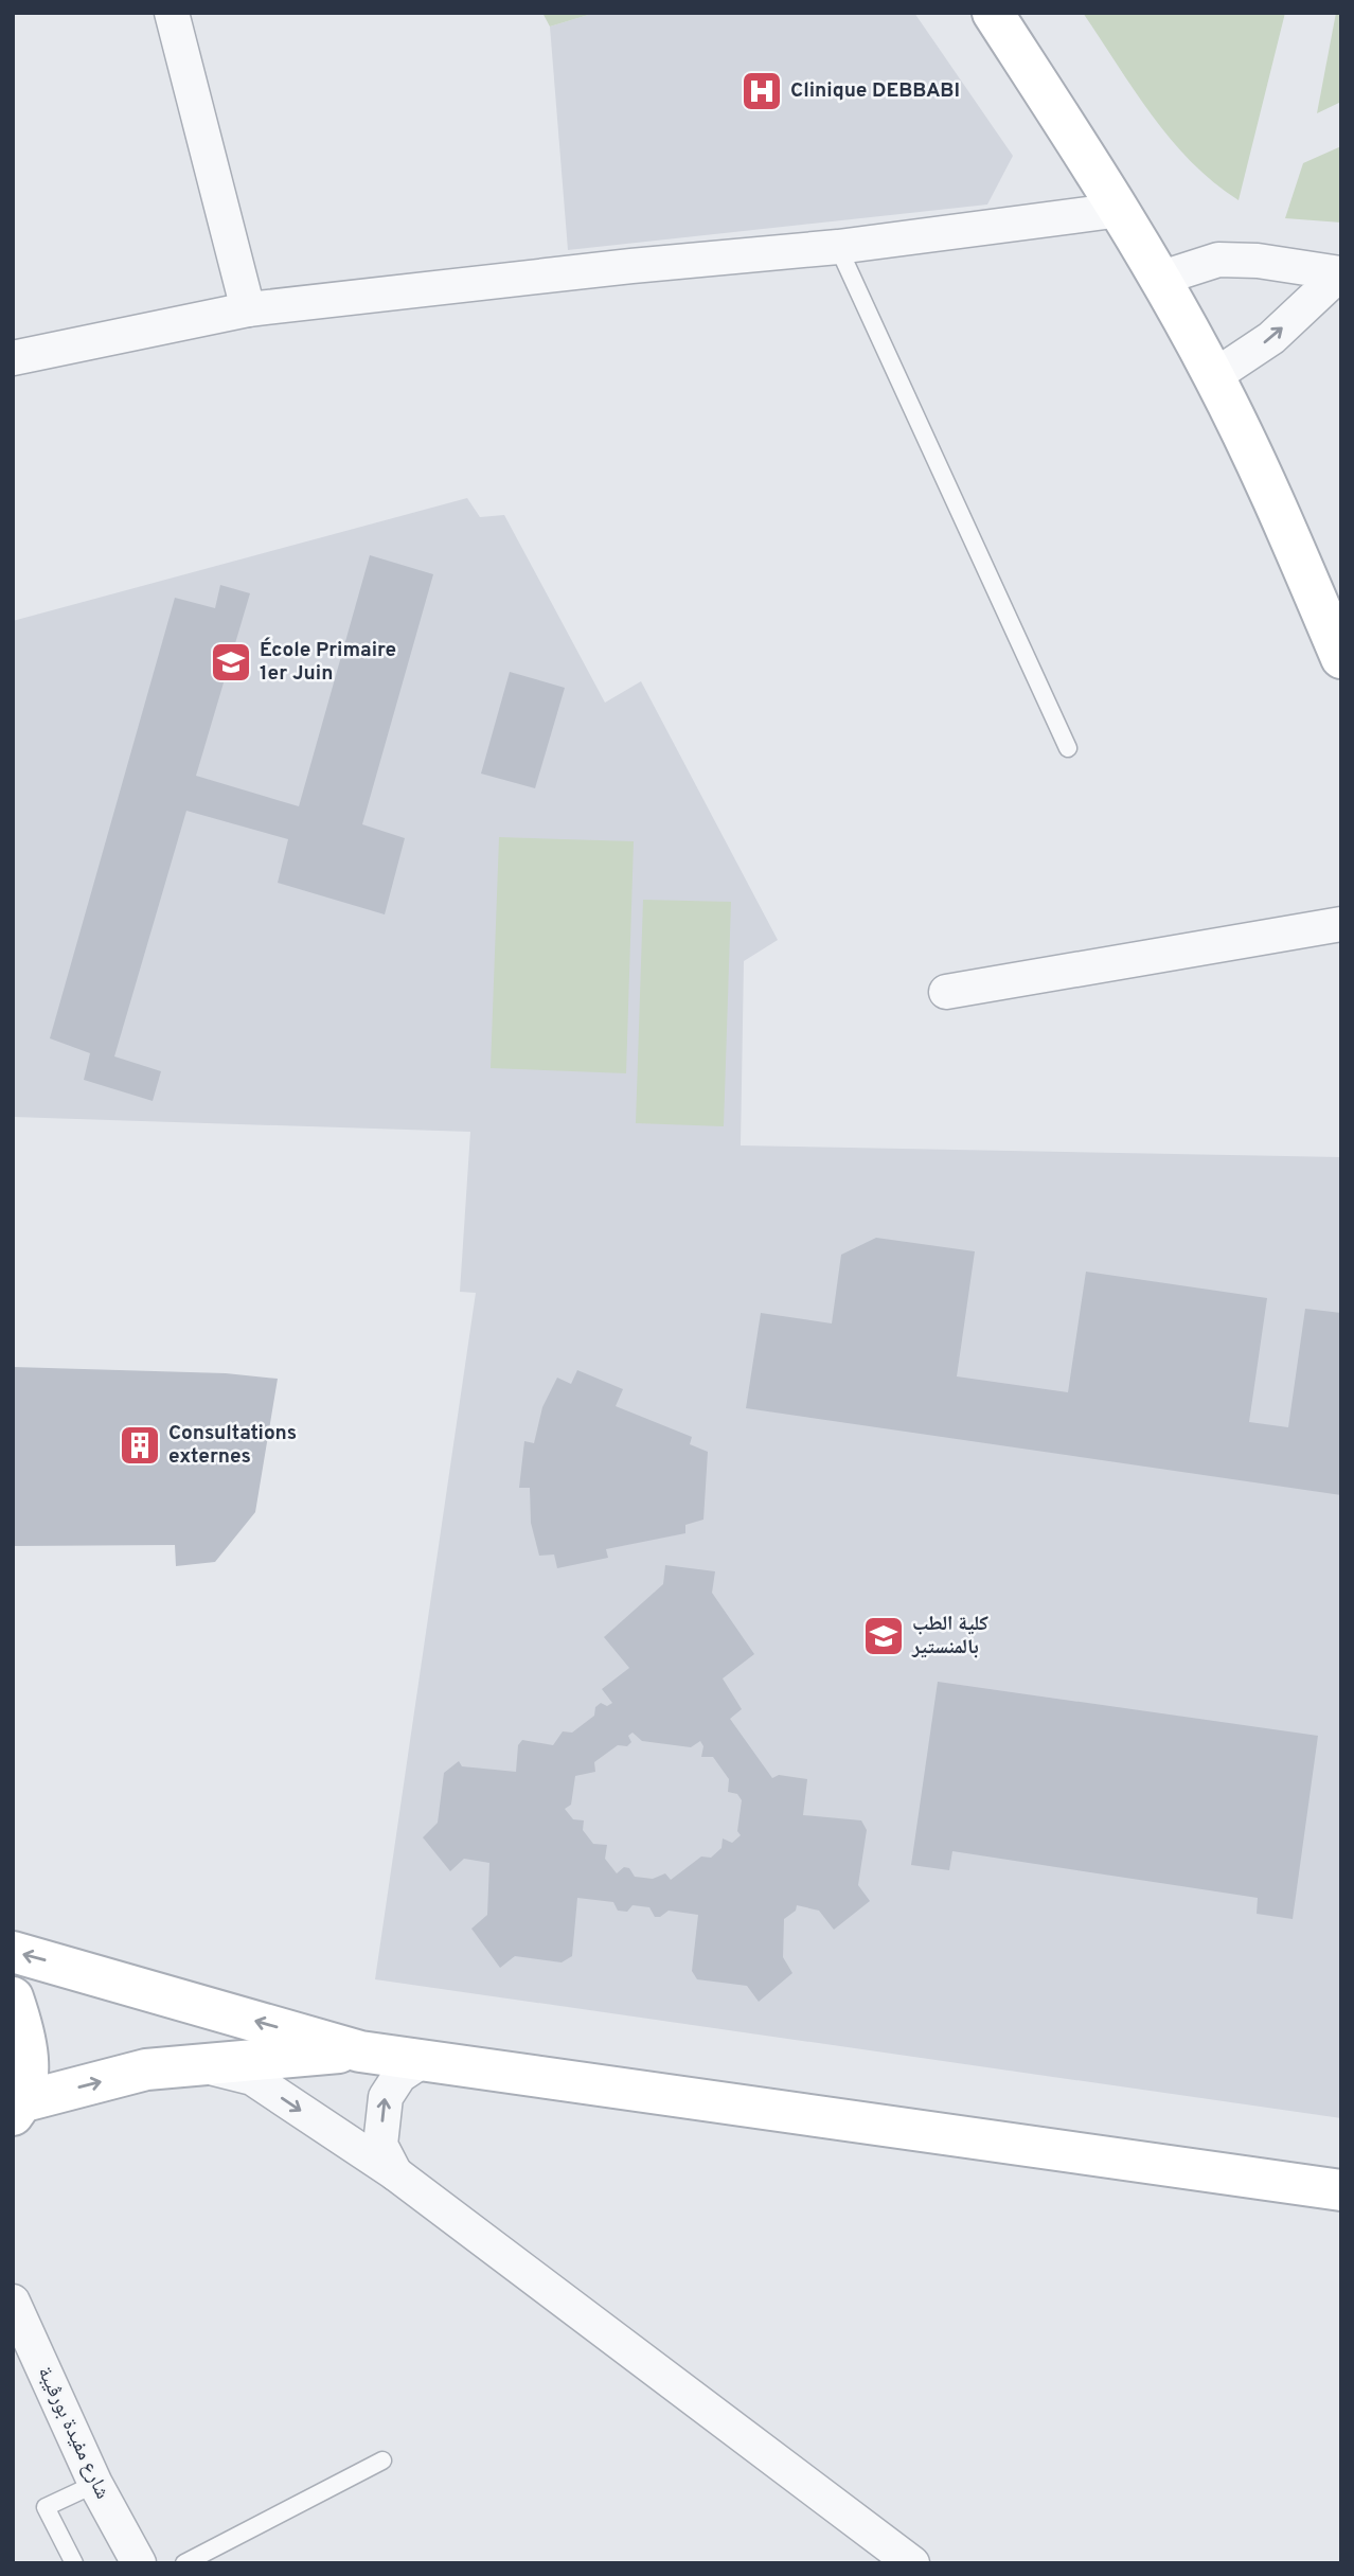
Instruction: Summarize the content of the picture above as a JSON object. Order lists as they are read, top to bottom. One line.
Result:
{"streets":{"street":["شارع مفيدة بورڨيبة"]},"places":{"hospital":["Clinique DEBBABI"],"school or university":["École Primaire 1er Juin","كلية الطب بالمنستير"],"building":["Consultations externes"]}}
